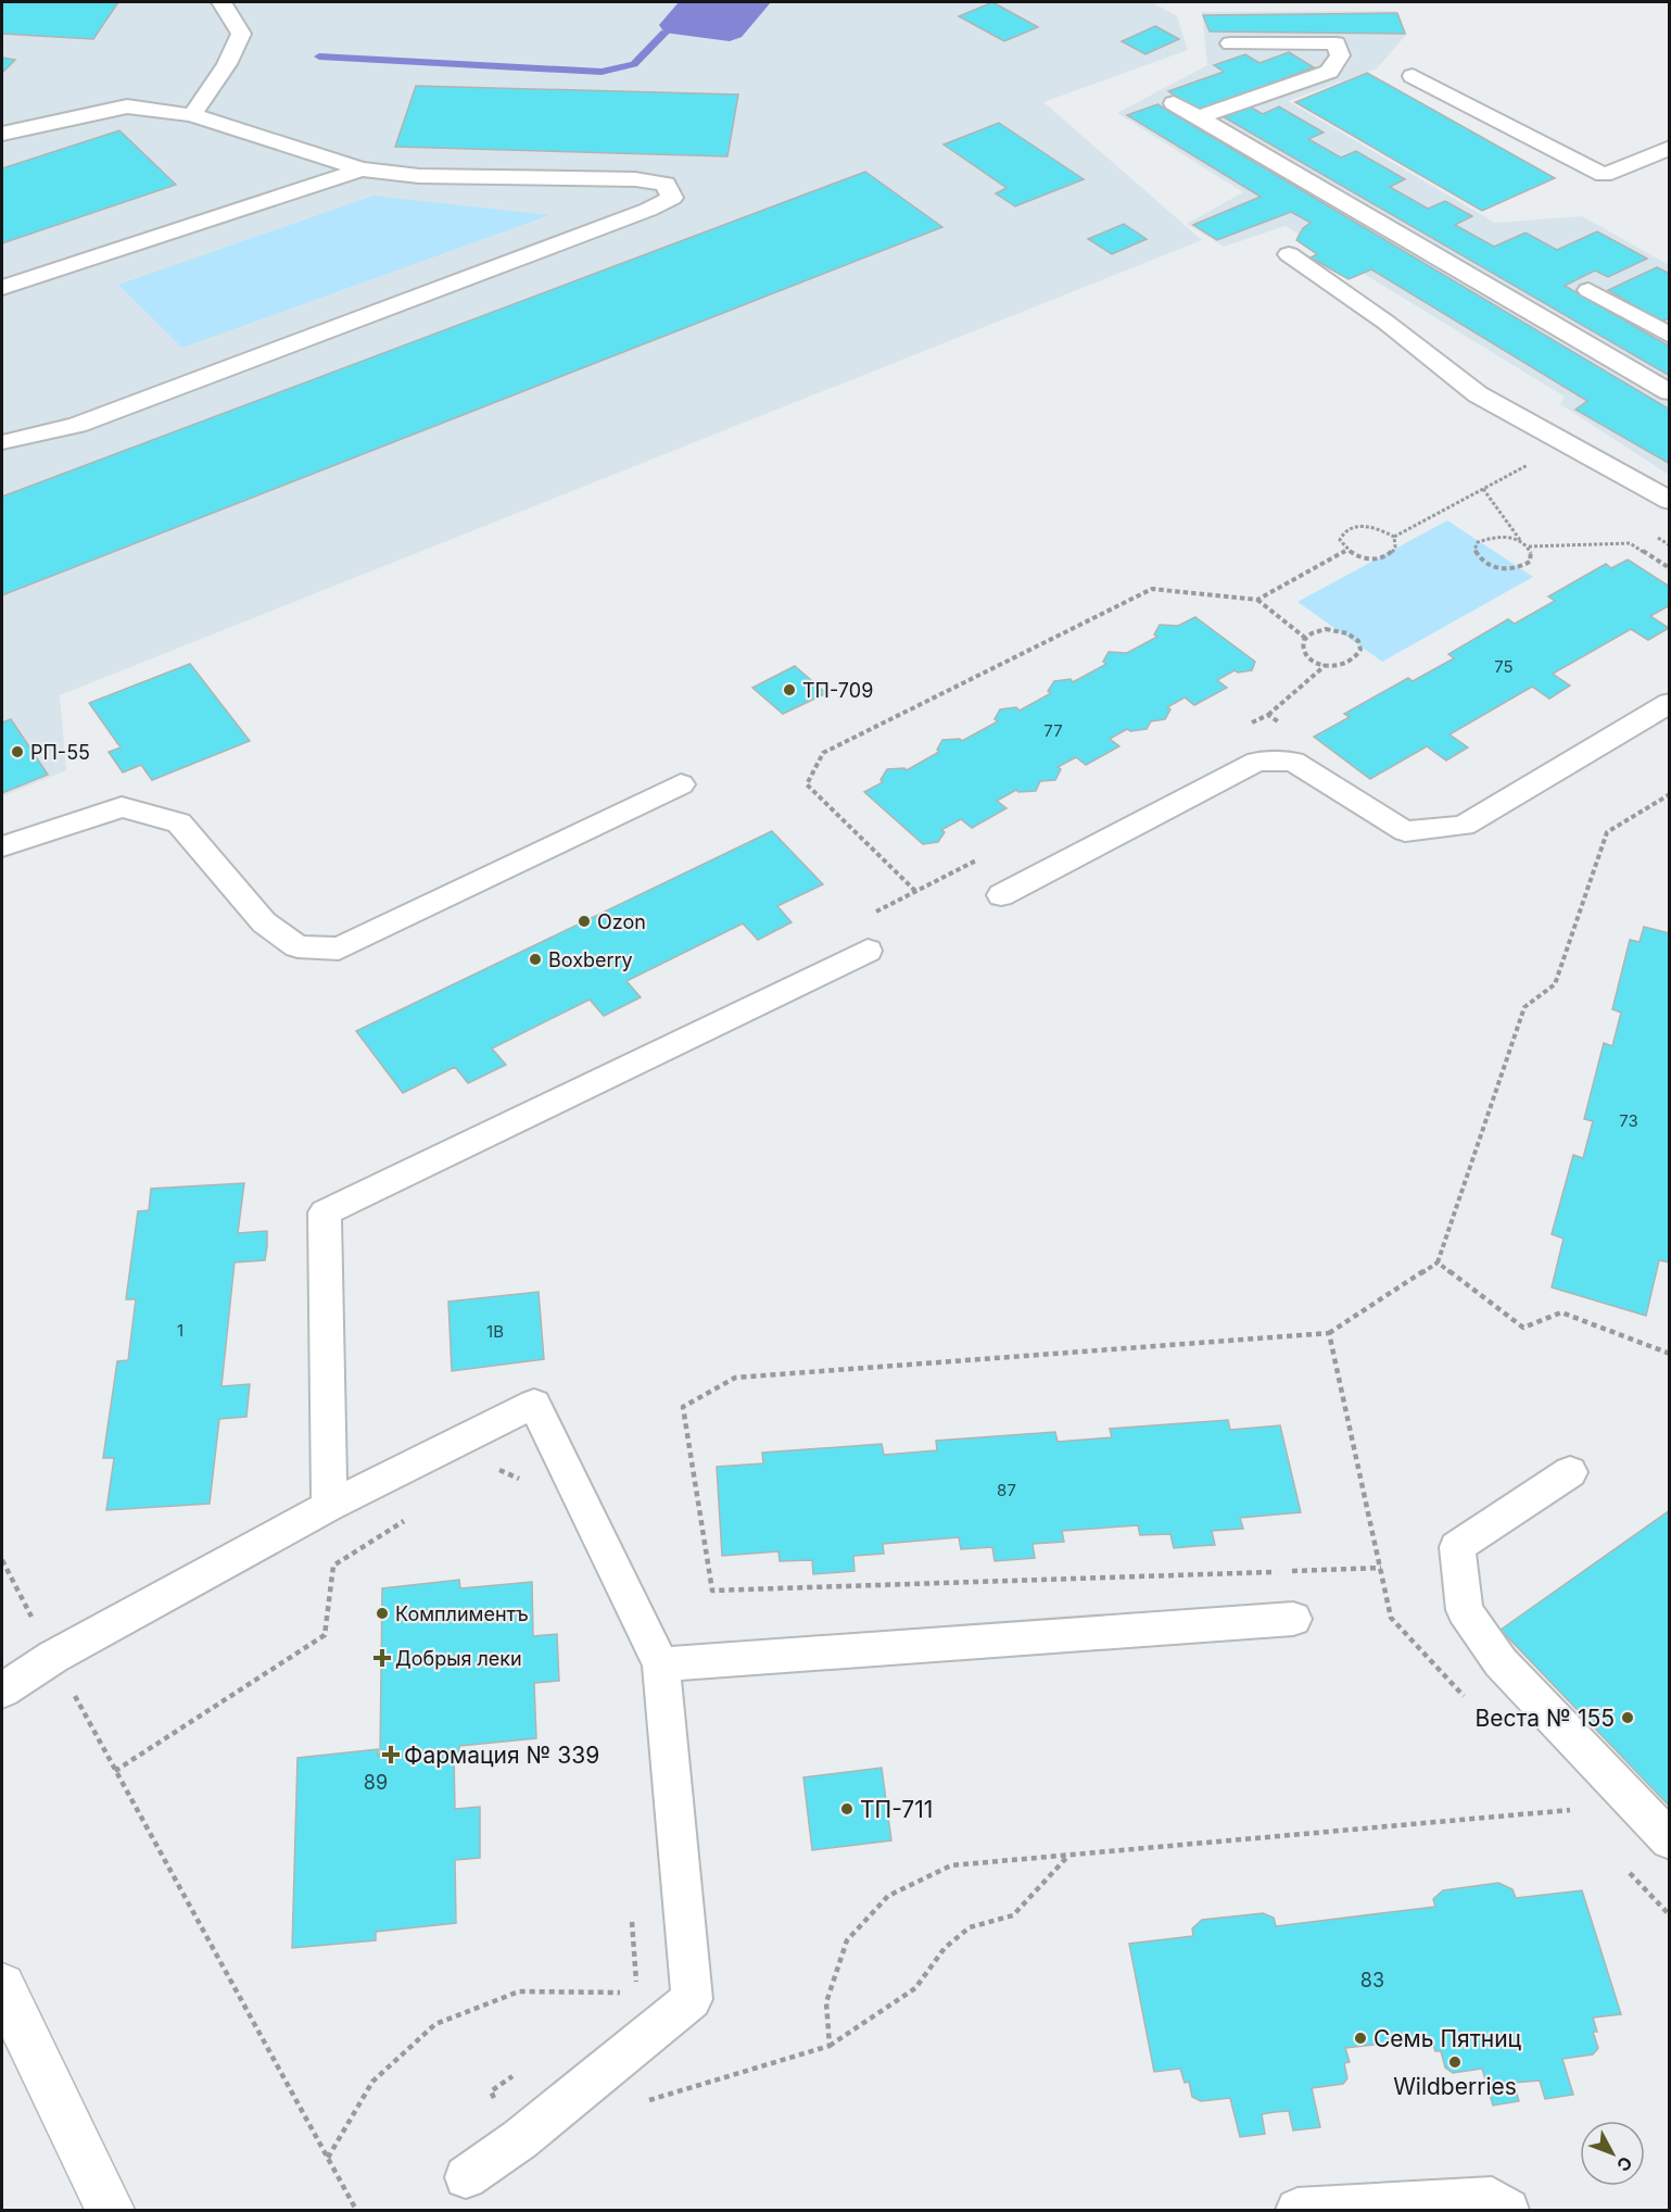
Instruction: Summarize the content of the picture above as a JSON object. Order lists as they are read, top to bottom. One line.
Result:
{"places":{"other":["ТП-709","РП-55","Ozon","Boxberry","Комплиментъ","Веста № 155","ТП-711","Семь Пятниц","Wildberries"],"health":["Добрыя леки","Фармация № 339"]},"house_numbers":["75","77","73","1","1В","87","89","83"],"north":"bottom right"}
